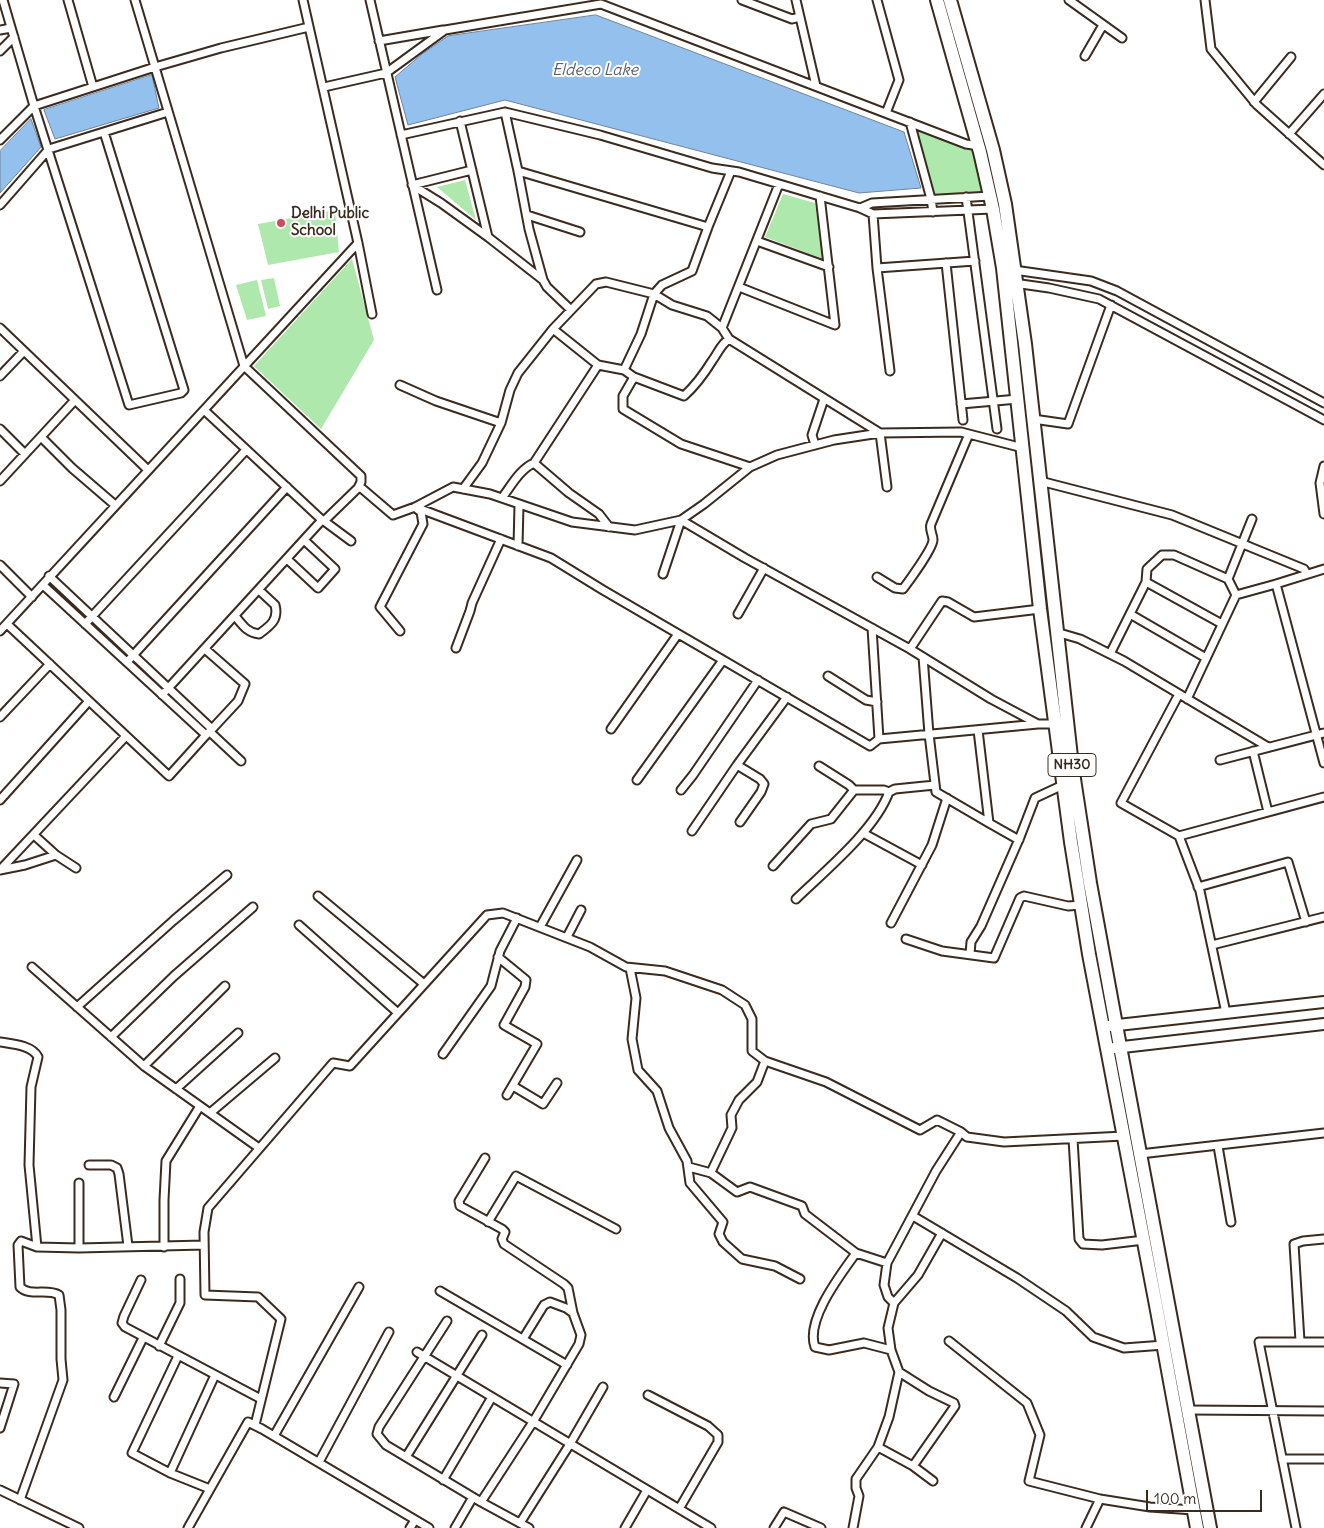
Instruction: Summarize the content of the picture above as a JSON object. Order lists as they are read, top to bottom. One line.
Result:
{"streets":{"highway":["NH30"]},"water":["Eldeco Lake"],"places":["Delhi Public School"],"scale_bar":"100 m"}
